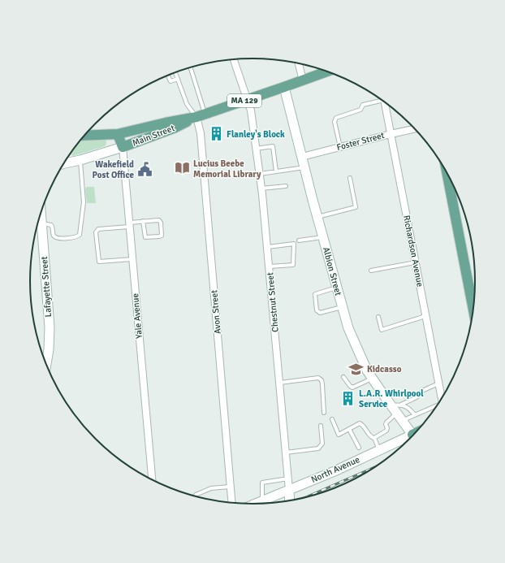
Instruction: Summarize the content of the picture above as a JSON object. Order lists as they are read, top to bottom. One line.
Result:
{"streets":{"main road":["MA 129","Main Street"],"street":["Foster Street","Richardson Avenue","Albion Street","Lafayette Street","Chestnut Street","Avon Street","Yale Avenue","North Avenue"]},"crossings":[["Main Street","Albion Street"],["Main Street","Chestnut Street"],["Main Street","Avon Street"],["Main Street","Yale Avenue"],["Foster Street","Richardson Avenue"],["Foster Street","Albion Street"],["Chestnut Street","North Avenue"]],"places":{"building":["Flanley's Block","L.A.R. Whirlpool Service"],"library":["Lucius Beebe Memorial Library"],"public building":["Wakefield Post Office"],"school or university":["Kidcasso"]}}
